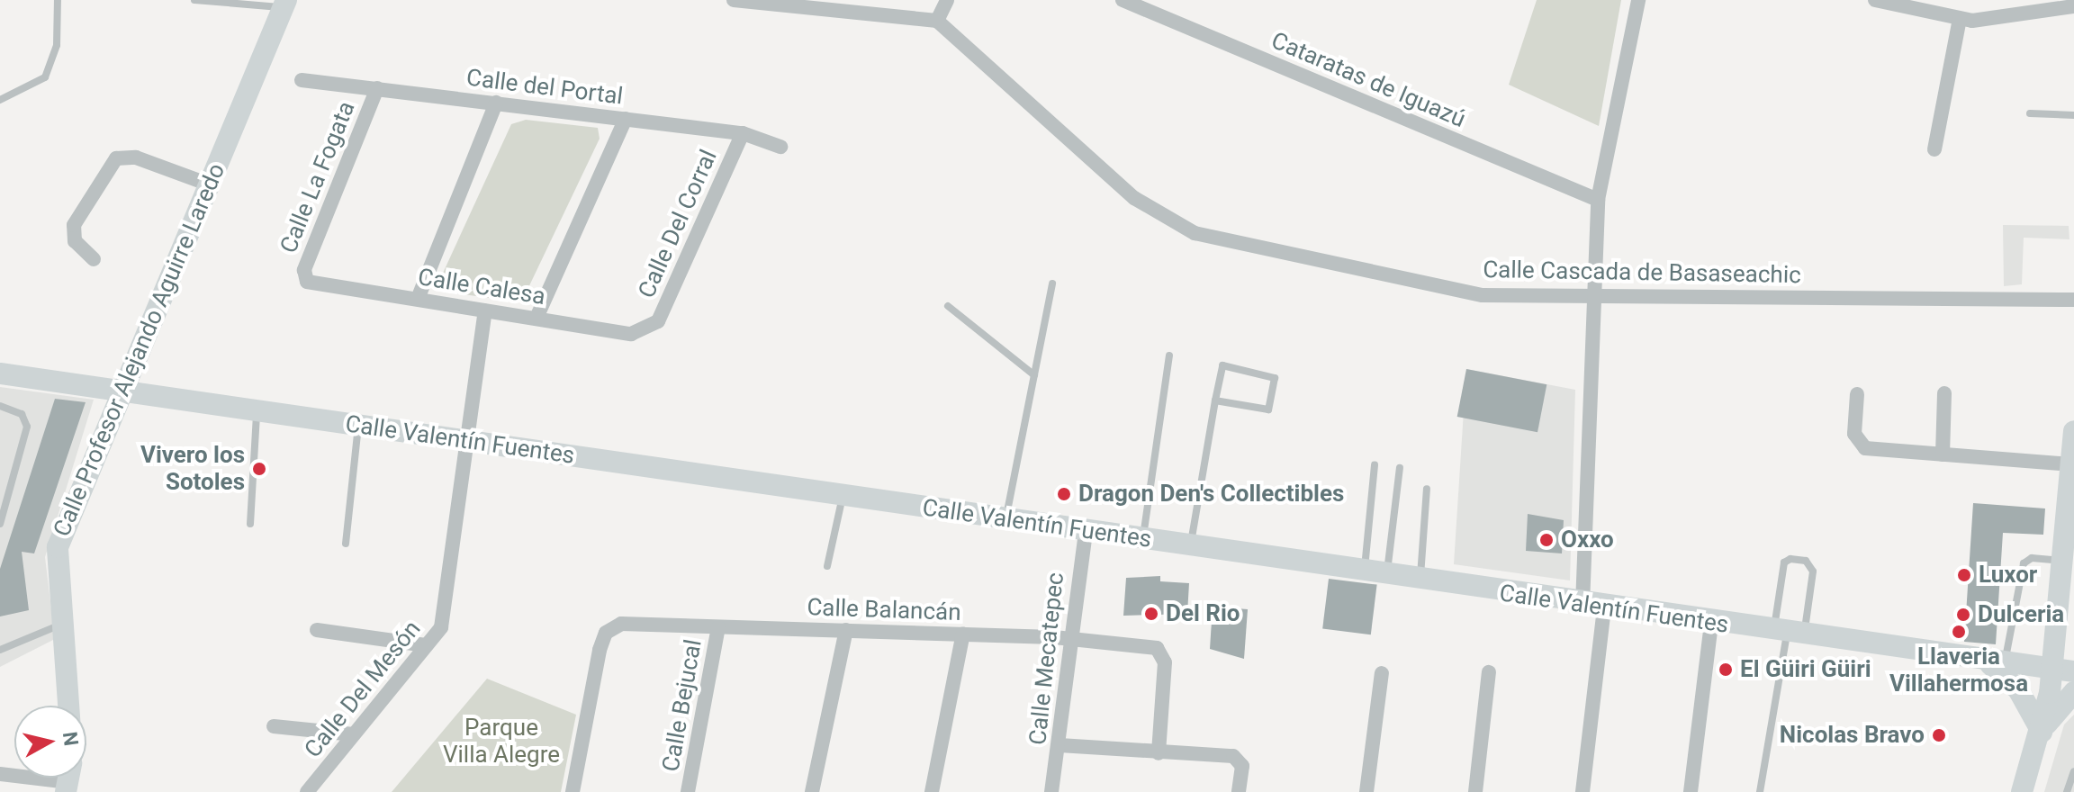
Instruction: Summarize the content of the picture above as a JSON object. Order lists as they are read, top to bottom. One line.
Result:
{"streets":{"street":["Cataratas de Iguazú","Calle del Portal","Calle La Fogata","Calle Del Corral","Calle Cascada de Basaseachic","Calle Calesa","Calle Profesor Alejando Aguirre Laredo","Calle Valentín Fuentes","Calle Balancán","Calle Mecatepec","Calle Del Mesón","Calle Bejucal"]},"crossings":[["Calle del Portal","Calle La Fogata"],["Calle del Portal","Calle Del Corral"],["Calle La Fogata","Calle Calesa"],["Calle Del Corral","Calle Calesa"],["Calle Calesa","Calle Del Mesón"],["Calle Profesor Alejando Aguirre Laredo","Calle Valentín Fuentes"],["Calle Valentín Fuentes","Calle Mecatepec"],["Calle Valentín Fuentes","Calle Del Mesón"],["Calle Balancán","Calle Mecatepec"],["Calle Balancán","Calle Bejucal"]],"parks":["Parque Villa Alegre"],"places":["Vivero los Sotoles","Dragon Den's Collectibles","Oxxo","Luxor","Del Rio","Dulceria","Llaveria Villahermosa","El Güiri Güiri","Nicolas Bravo"],"north":"right"}
